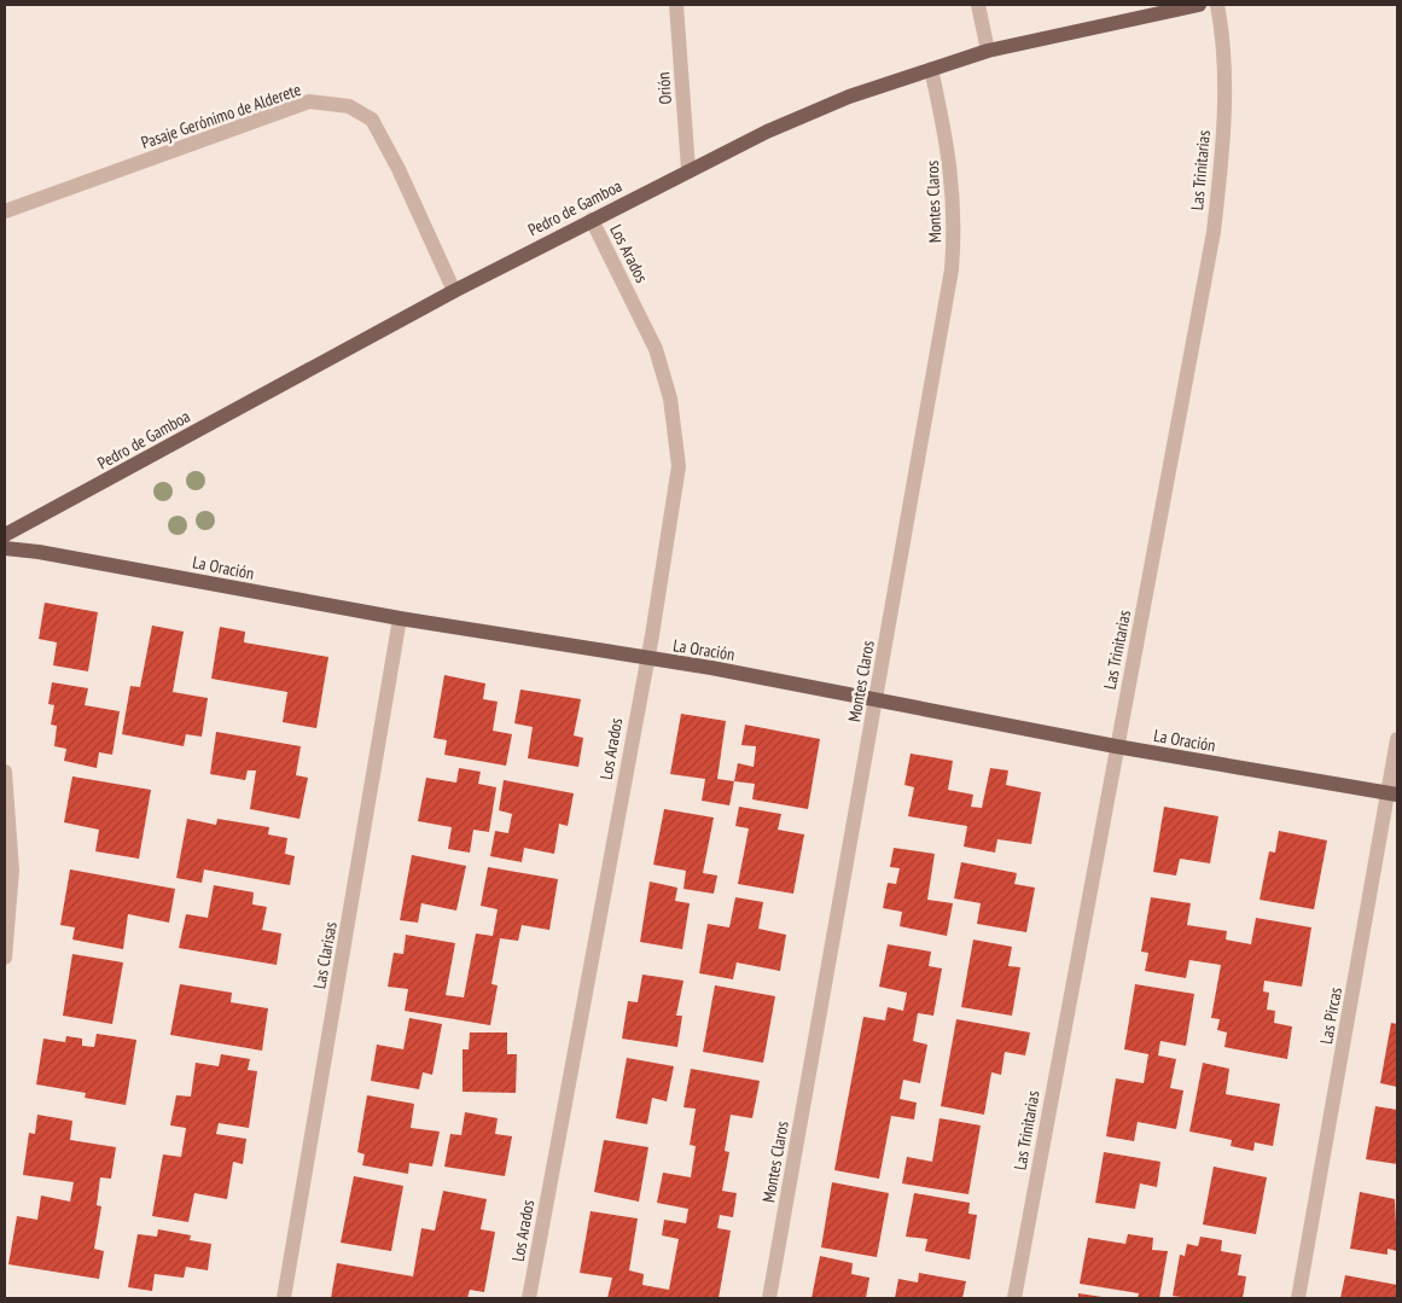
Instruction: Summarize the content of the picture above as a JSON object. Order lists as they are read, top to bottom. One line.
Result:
{"streets":{"main road":["Pedro de Gamboa","La Oración"],"street":["Orión","Pasaje Gerónimo de Alderete","Las Trinitarias","Montes Claros","Los Arados","Las Clarisas","Las Pircas"]},"crossings":[["Orión","Pedro de Gamboa"],["Pasaje Gerónimo de Alderete","Pedro de Gamboa"],["Las Trinitarias","La Oración"],["Montes Claros","Pedro de Gamboa"],["Montes Claros","La Oración"],["Pedro de Gamboa","Los Arados"],["Los Arados","La Oración"],["La Oración","Las Clarisas"],["La Oración","Las Pircas"]]}
